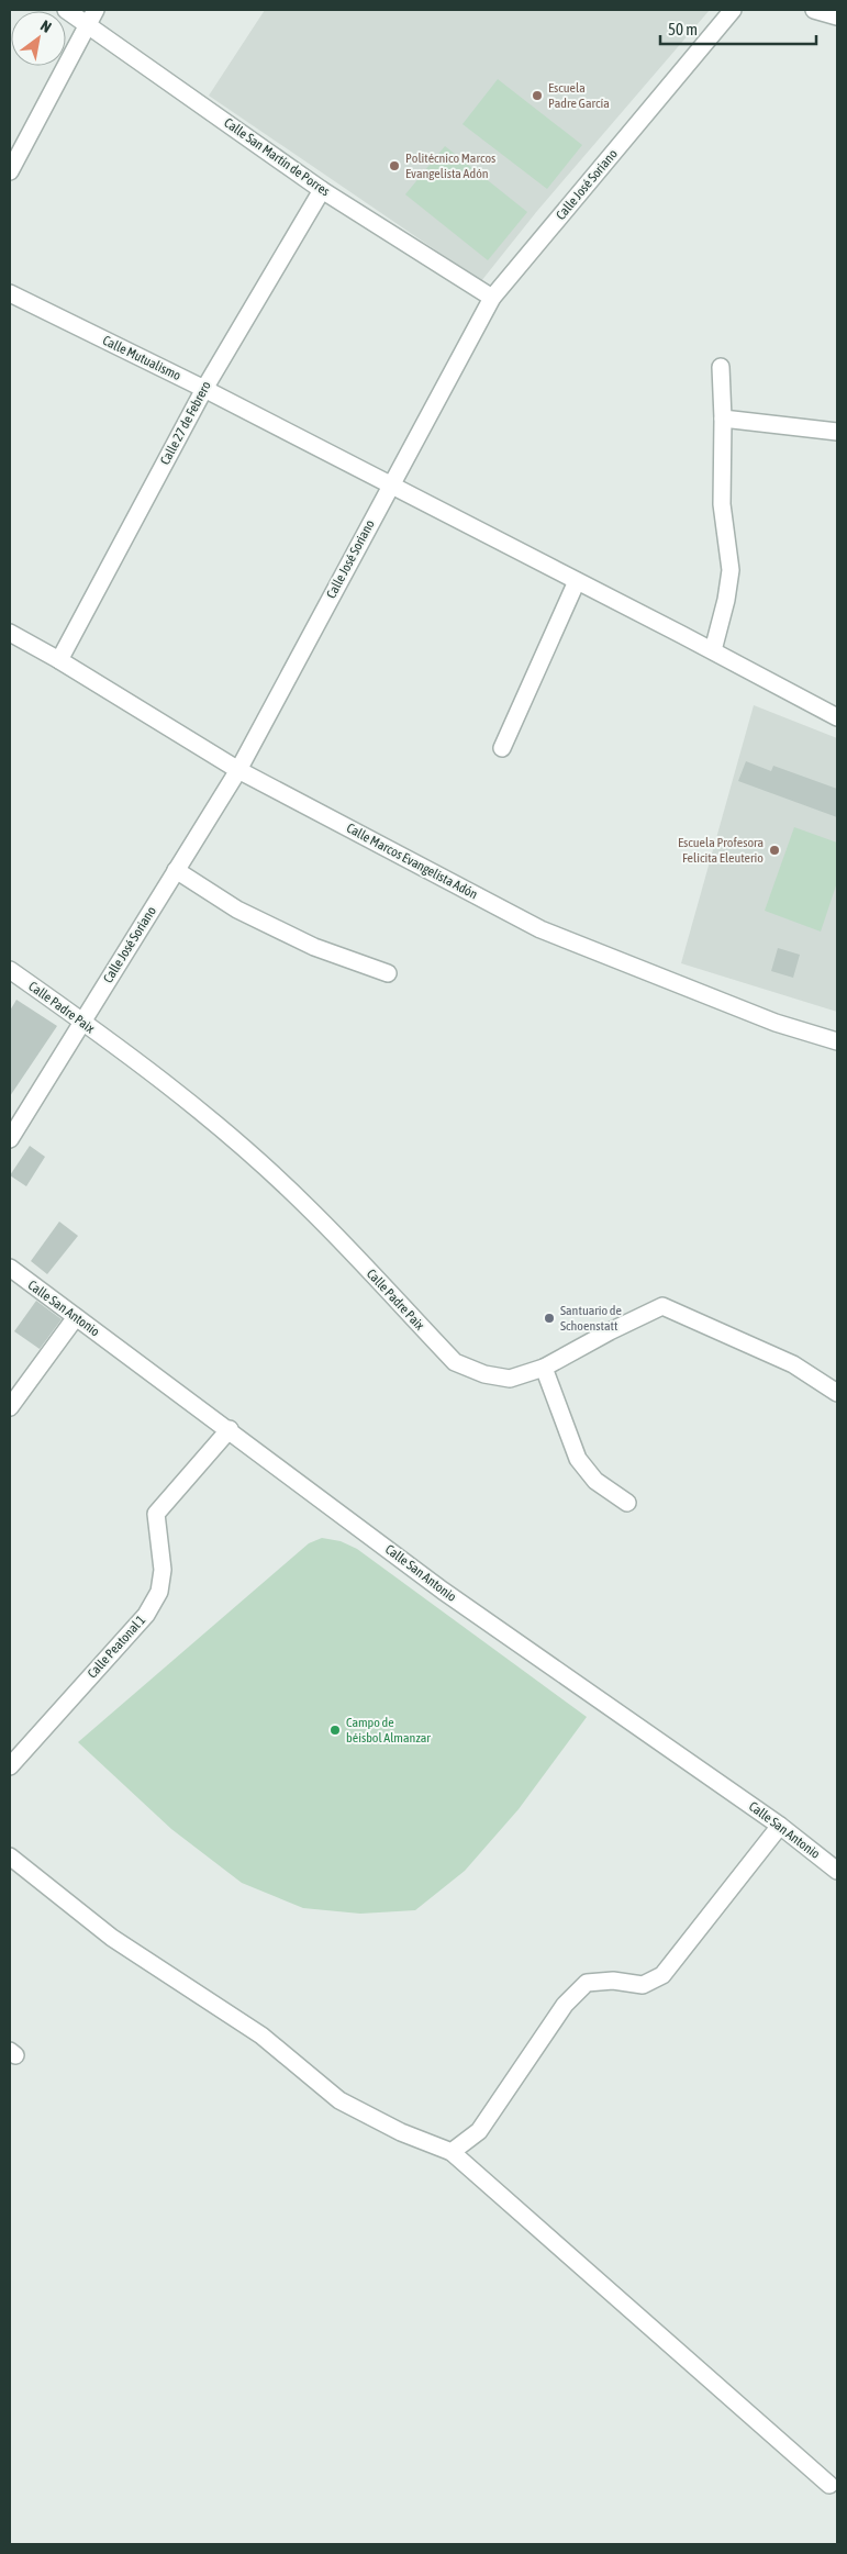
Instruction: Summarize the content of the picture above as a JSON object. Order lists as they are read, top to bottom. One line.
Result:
{"streets":{"street":["Calle San Martín de Porres","Calle José Soriano","Calle Mutualismo","Calle 27 de Febrero","Calle Marcos Evangelista Adón","Calle Padre Paix","Calle San Antonio","Calle Peatonal 1"]},"crossings":[["Calle San Martín de Porres","Calle José Soriano"],["Calle San Martín de Porres","Calle 27 de Febrero"],["Calle José Soriano","Calle Mutualismo"],["Calle José Soriano","Calle Marcos Evangelista Adón"],["Calle José Soriano","Calle Padre Paix"],["Calle Mutualismo","Calle 27 de Febrero"],["Calle 27 de Febrero","Calle Marcos Evangelista Adón"],["Calle San Antonio","Calle Peatonal 1"]],"places":["Escuela Padre García","Politécnico Marcos Evangelista Adón","Escuela Profesora Felicita Eleuterio","Santuario de Schoenstatt","Campo de béisbol Almanzar"],"scale_bar":"50 m","north":"top right"}
